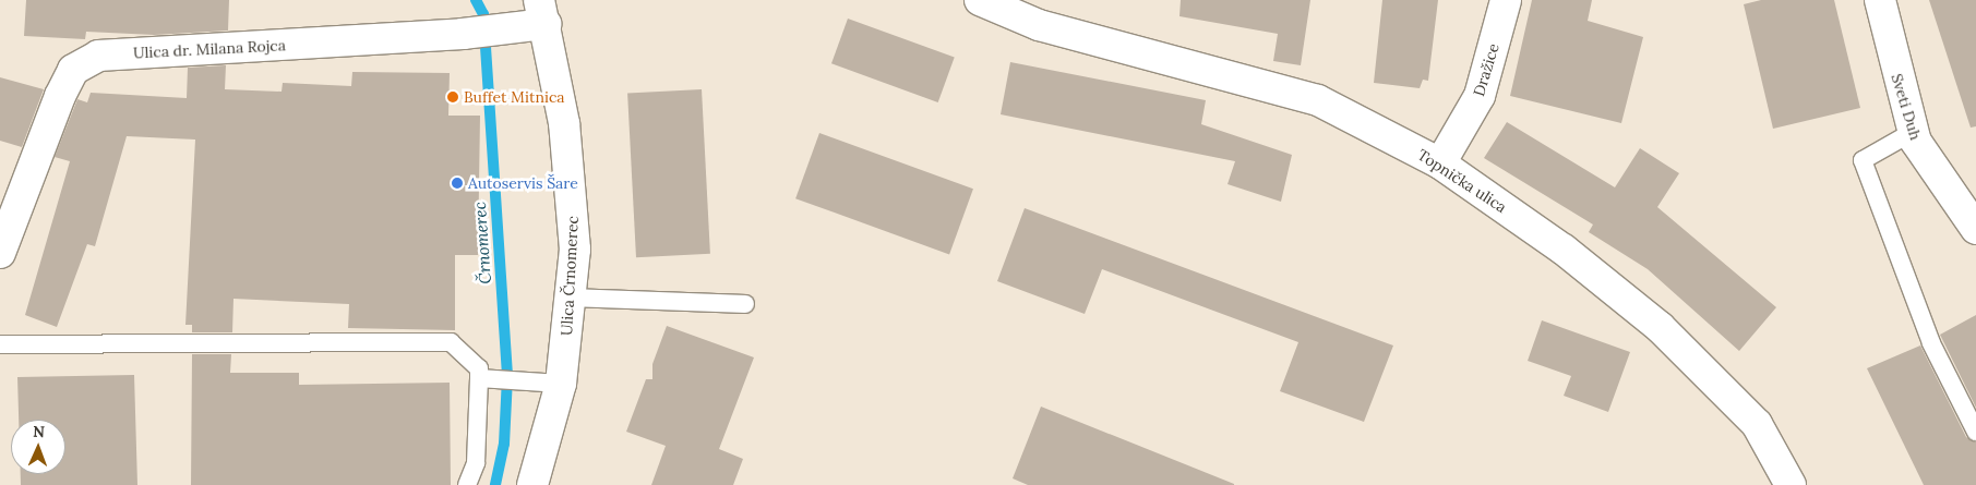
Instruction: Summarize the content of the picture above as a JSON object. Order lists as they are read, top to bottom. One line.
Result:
{"streets":{"street":["Ulica dr. Milana Rojca","Dražice","Sveti Duh","Topnička ulica","Ulica Črnomerec"]},"crossings":[["Ulica dr. Milana Rojca","Ulica Črnomerec"],["Dražice","Topnička ulica"]],"water":["Črnomerec"],"places":["Buffet Mitnica","Autoservis Šare"],"north":"top"}
